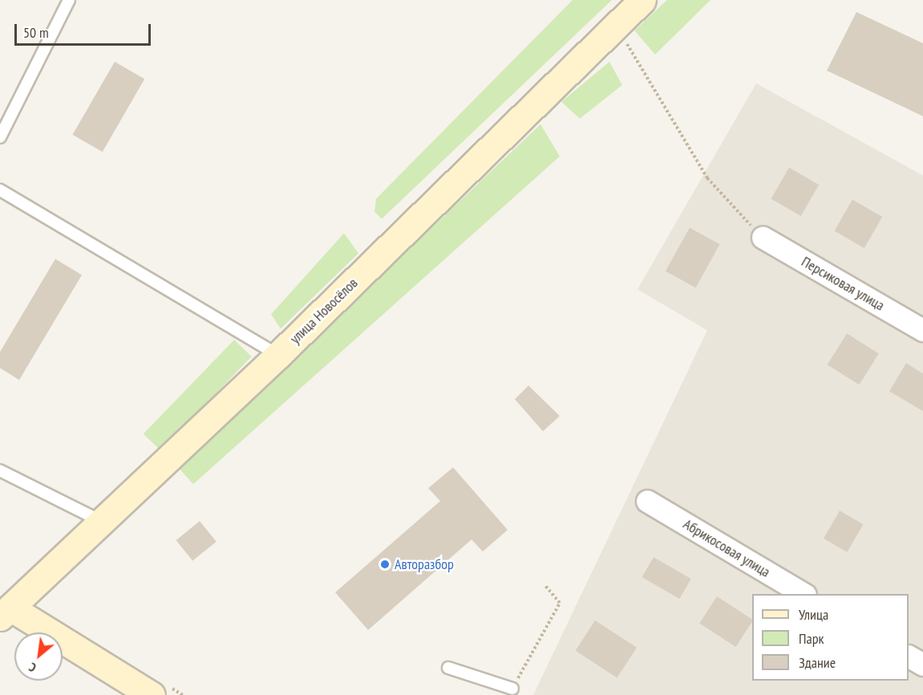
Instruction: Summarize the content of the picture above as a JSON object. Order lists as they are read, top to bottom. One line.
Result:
{"streets":{"street":["Персиковая улица","улица Новосёлов","Абрикосовая улица"]},"places":["Авторазбор"],"legend":["Улица","Парк","Здание"],"scale_bar":"50 m","north":"bottom left"}
